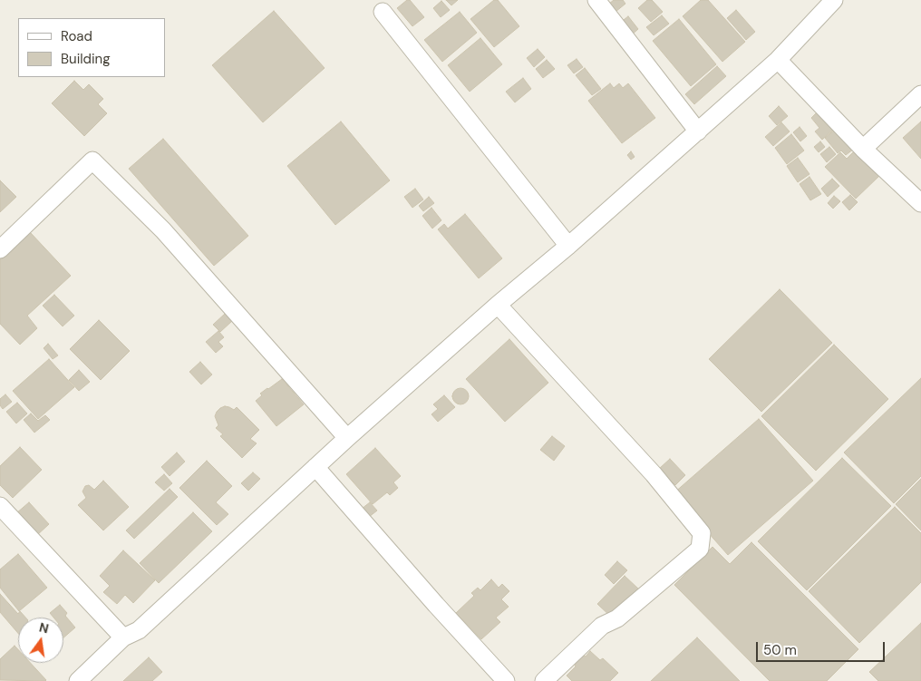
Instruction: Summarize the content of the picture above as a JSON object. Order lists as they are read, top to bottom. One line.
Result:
{"legend":["Road","Building"],"scale_bar":"50 m","north":"top"}
